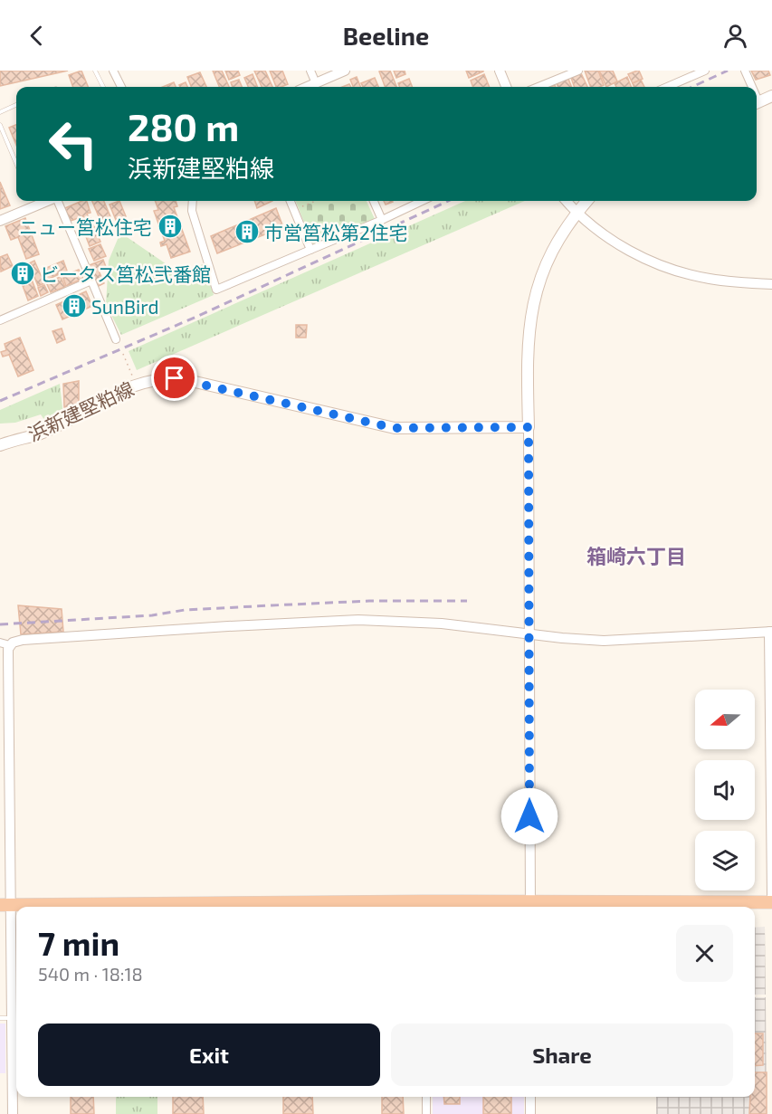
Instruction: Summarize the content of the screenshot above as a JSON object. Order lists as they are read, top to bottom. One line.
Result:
{"streets":{"main road":["浜新建堅粕線"]},"districts":["箱崎六丁目"],"places":{"building":["ニュー筥松住宅","市営筥松第2住宅","ビータス筥松弐番館","SunBird"]},"north":"left","page":{"header":"Beeline","turn":["280 m","浜新建堅粕線"],"heading":["7 min","540 m · 18:18"],"buttons":["Exit","Share"]}}
